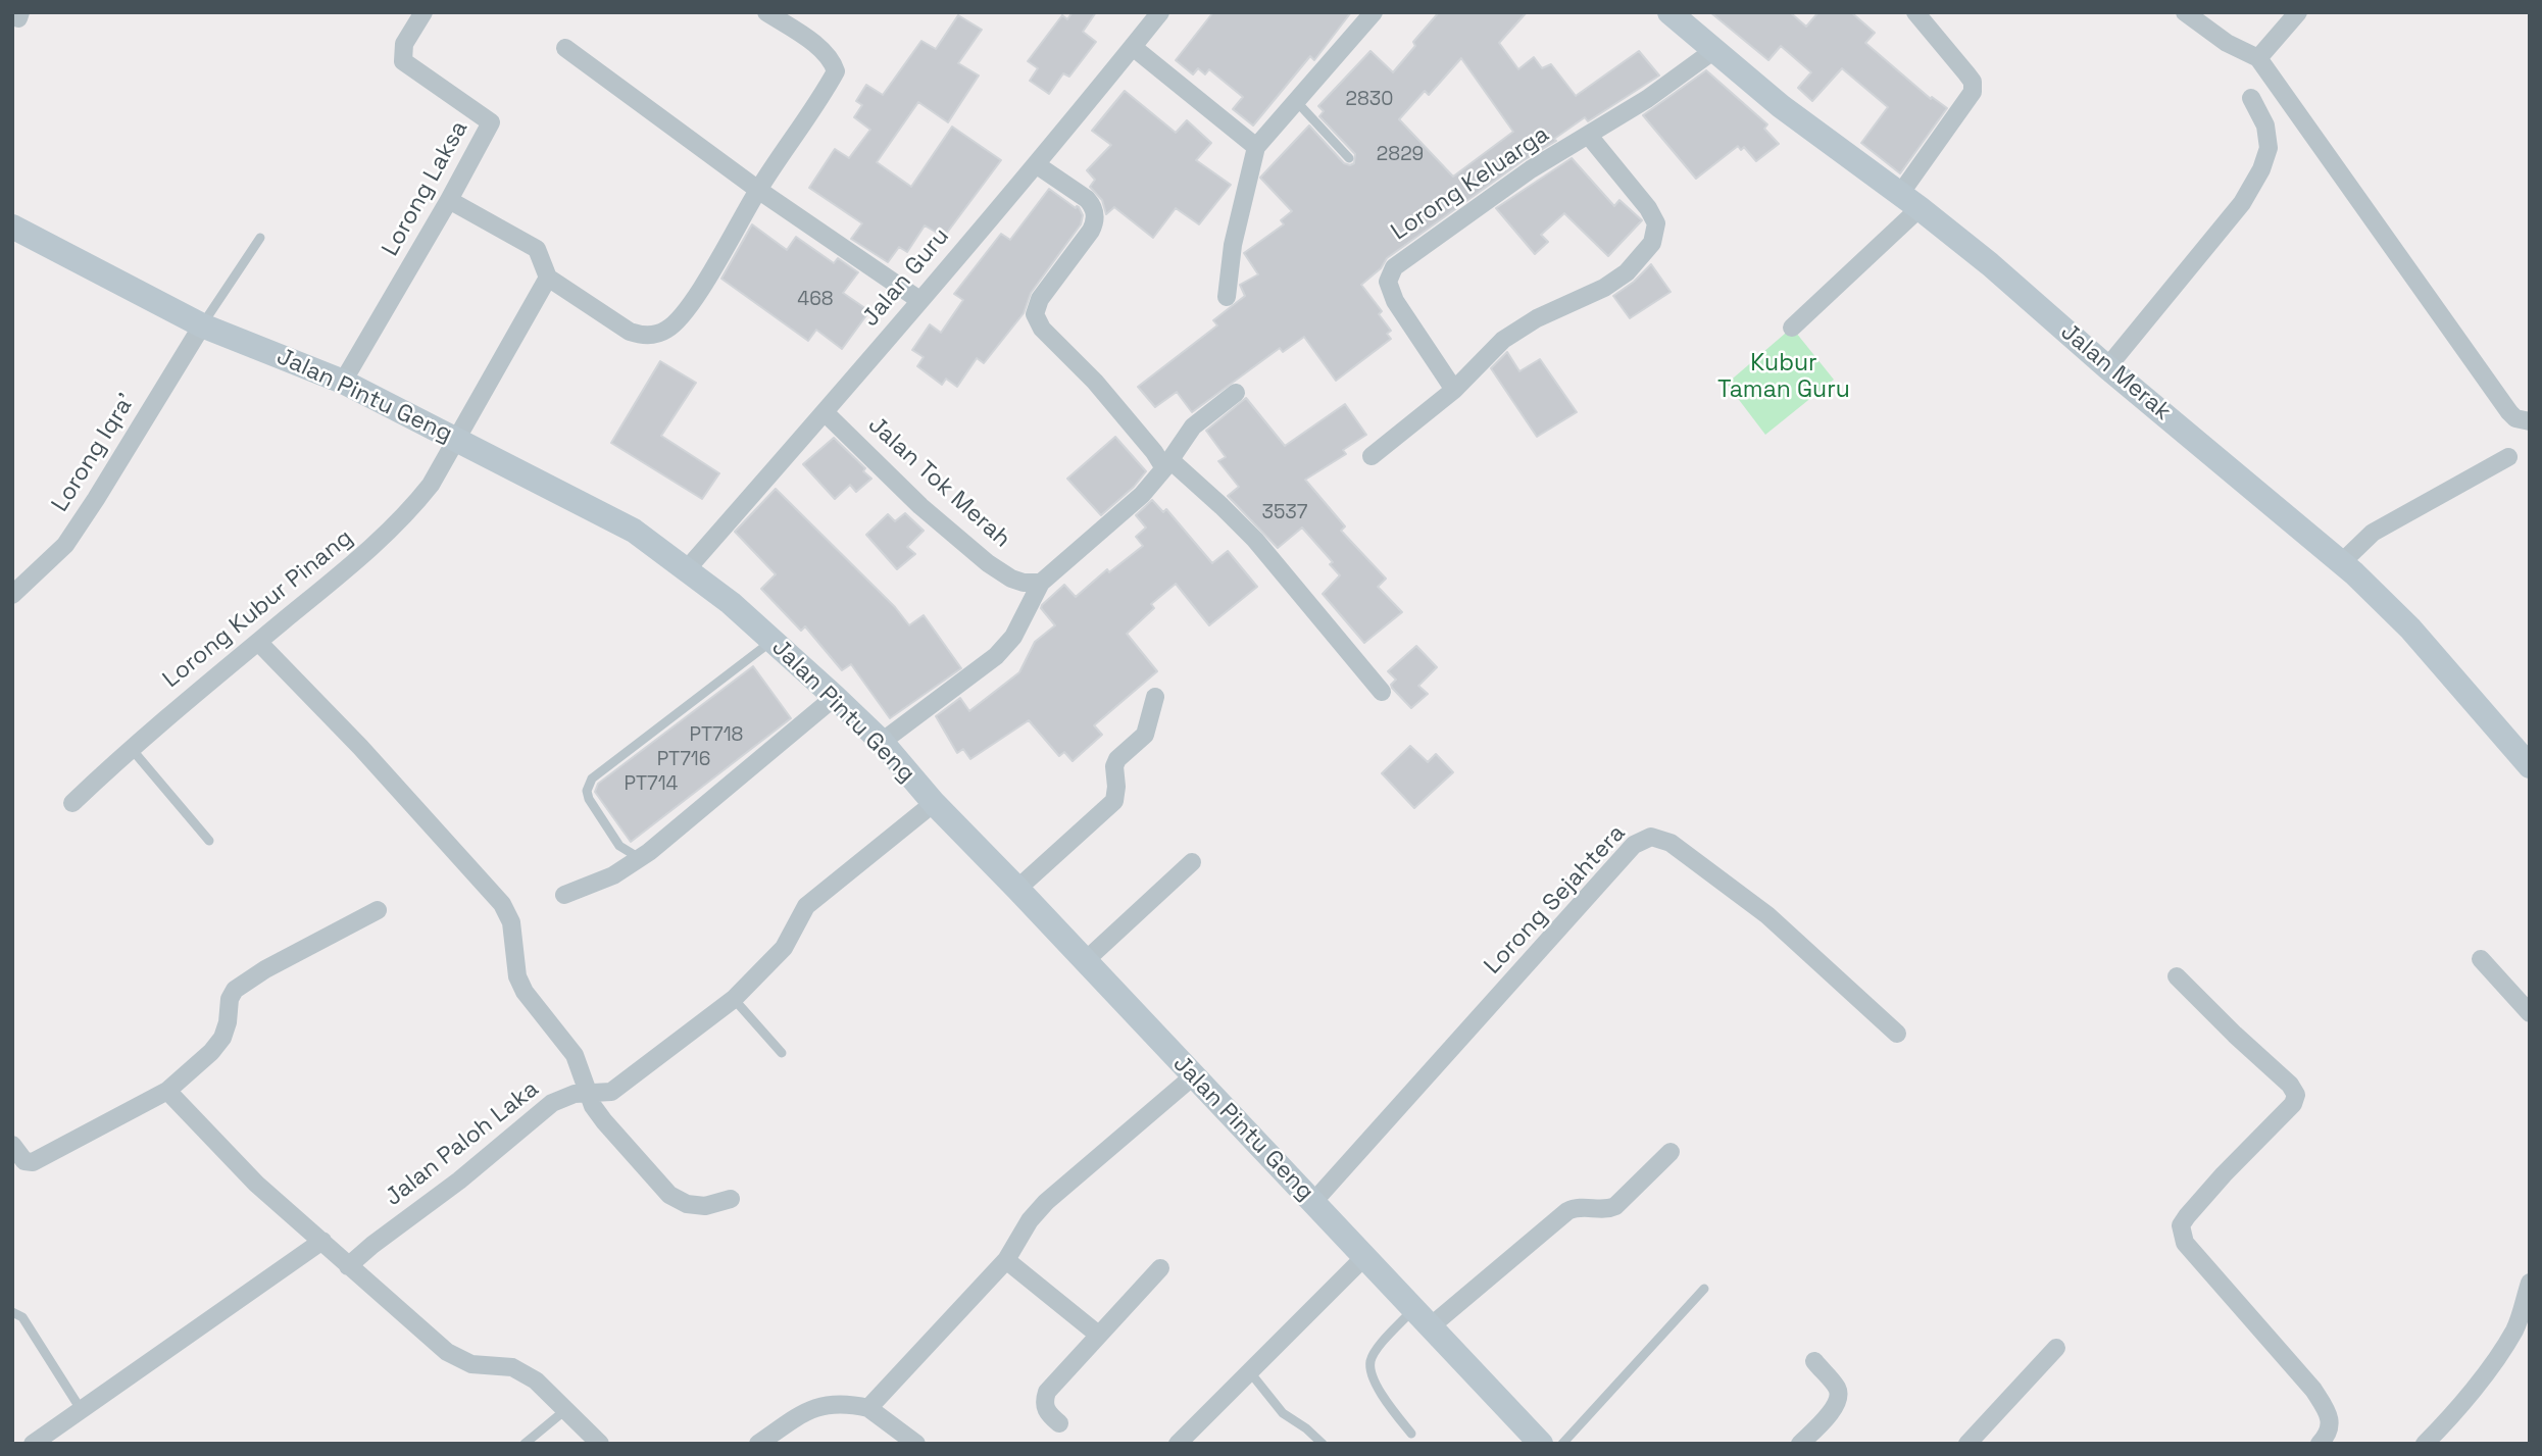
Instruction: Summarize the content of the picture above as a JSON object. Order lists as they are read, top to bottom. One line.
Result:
{"streets":{"main road":["Jalan Merak","Jalan Pintu Geng"],"street":["Lorong Keluarga","Lorong Laksa","Jalan Guru","Lorong Iqra'","Jalan Tok Merah","Lorong Kubur Pinang","Lorong Sejahtera","Jalan Paloh Laka"]},"crossings":[["Lorong Keluarga","Jalan Merak"],["Lorong Laksa","Jalan Pintu Geng"],["Jalan Guru","Jalan Pintu Geng"],["Jalan Guru","Jalan Tok Merah"],["Jalan Pintu Geng","Lorong Iqra'"],["Jalan Pintu Geng","Lorong Kubur Pinang"],["Jalan Pintu Geng","Lorong Sejahtera"],["Jalan Pintu Geng","Jalan Paloh Laka"]],"parks":["Kubur Taman Guru"],"house_numbers":["2830","2829","468","3537","PT718","PT716","PT714"]}
